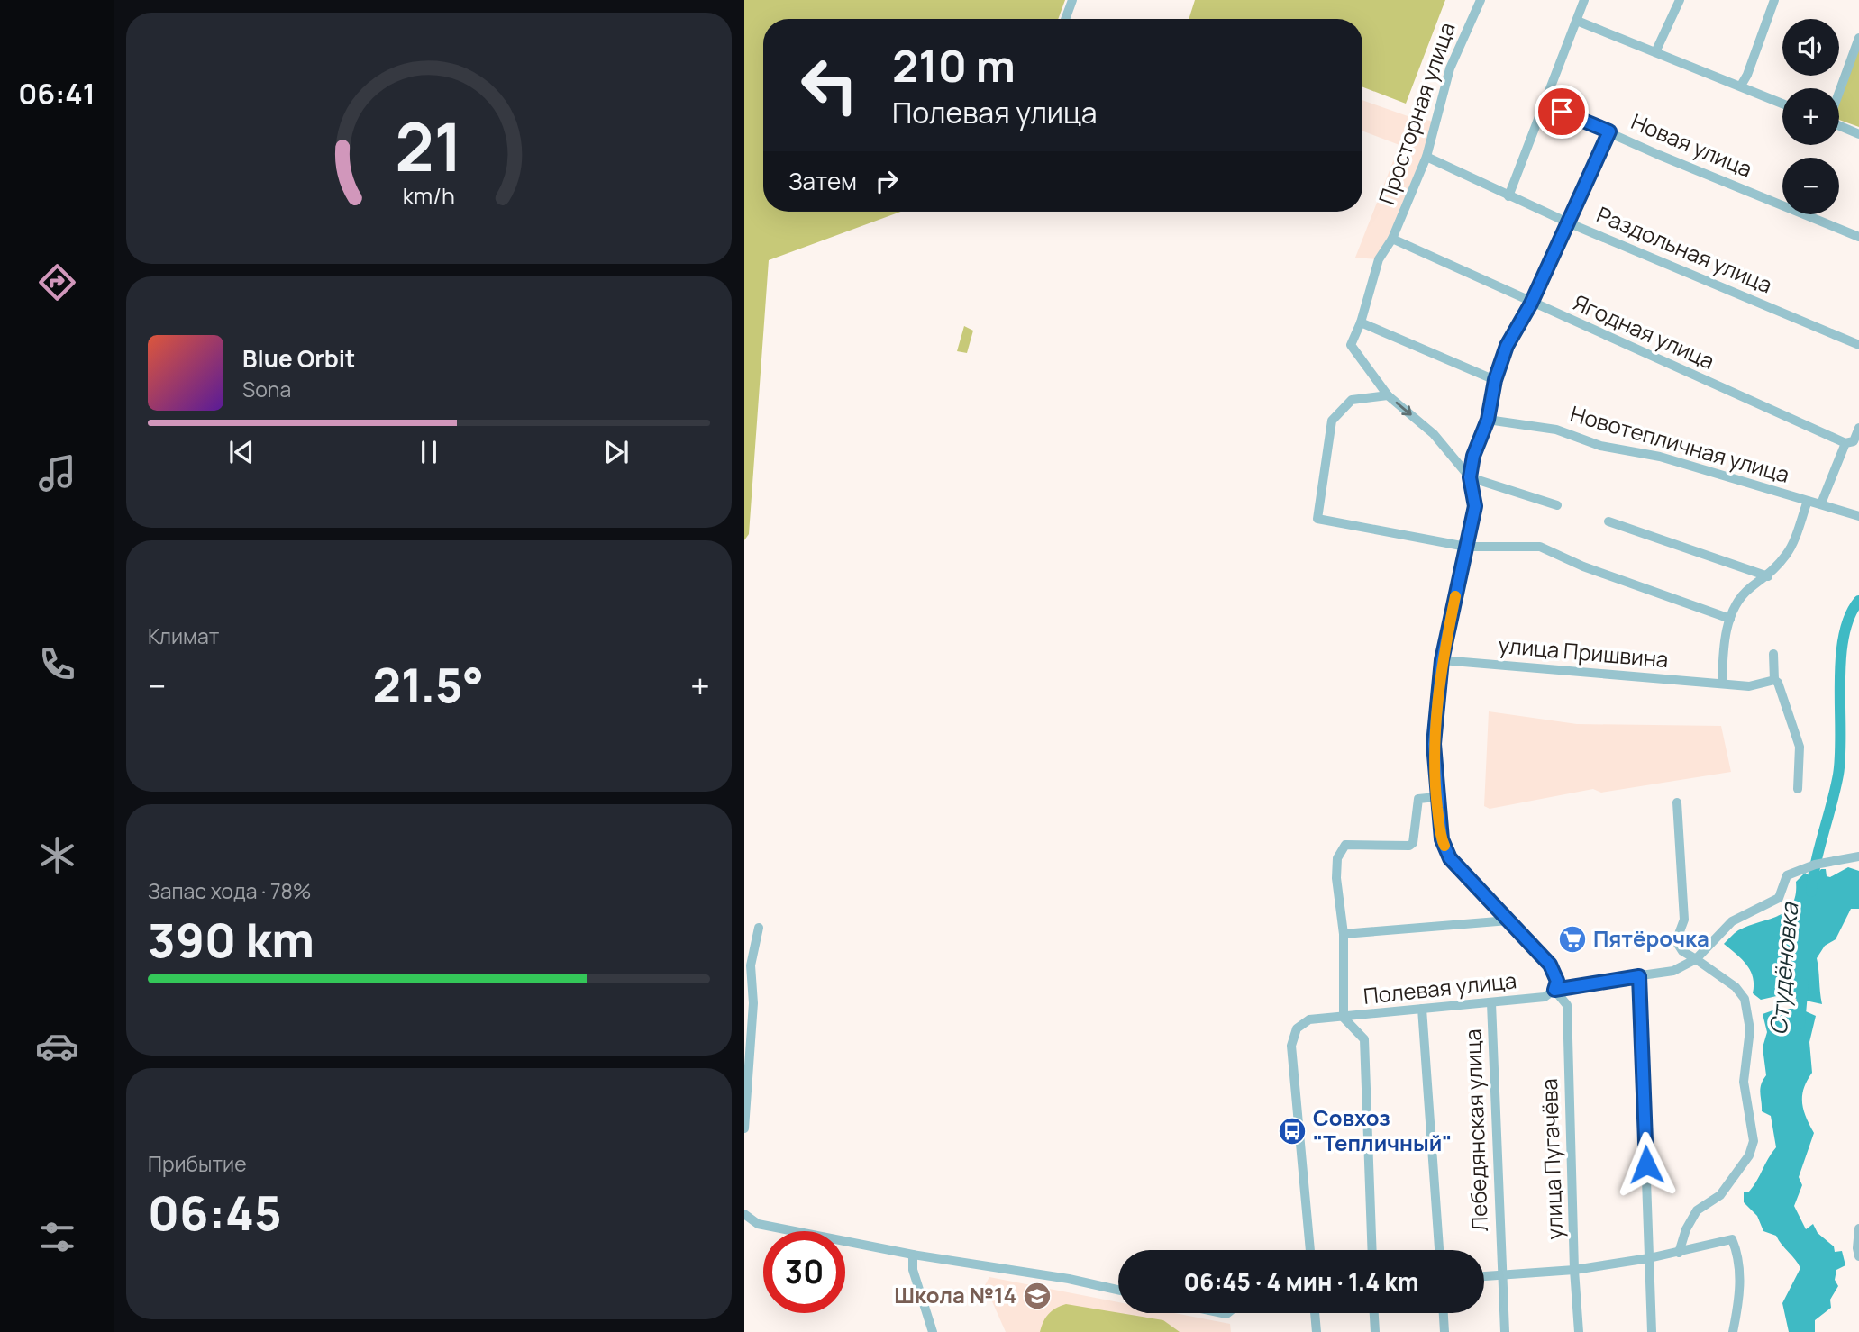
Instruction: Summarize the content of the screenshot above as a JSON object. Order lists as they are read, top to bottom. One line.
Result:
{"streets":{"street":["Просторная улица","Новая улица","Раздольная улица","Ягодная улица","Новотепличная улица","улица Пришвина","Полевая улица","Лебедянская улица","улица Пугачёва"]},"crossings":[["Просторная улица","Раздольная улица"],["Просторная улица","Ягодная улица"],["Полевая улица","Лебедянская улица"],["Полевая улица","улица Пугачёва"]],"water":["Студёновка"],"places":{"supermarket":["Пятёрочка"],"bus stop":["Совхоз \"Тепличный\""],"school or university":["Школа №14"]},"page":{"tabs":"06:41","map_buttons":["+","−"],"turn":["210 m","Полевая улица"],"then":"Затем","song":["Blue Orbit","Sona"],"tile":["Климат",["Запас хода · 78%","390 km"],["Прибытие","06:45"]],"heat":["−","21.5°","+"],"limit":"30","trip":"06:45 · 4 мин · 1.4 km","gauge":["21","km/h"]}}
